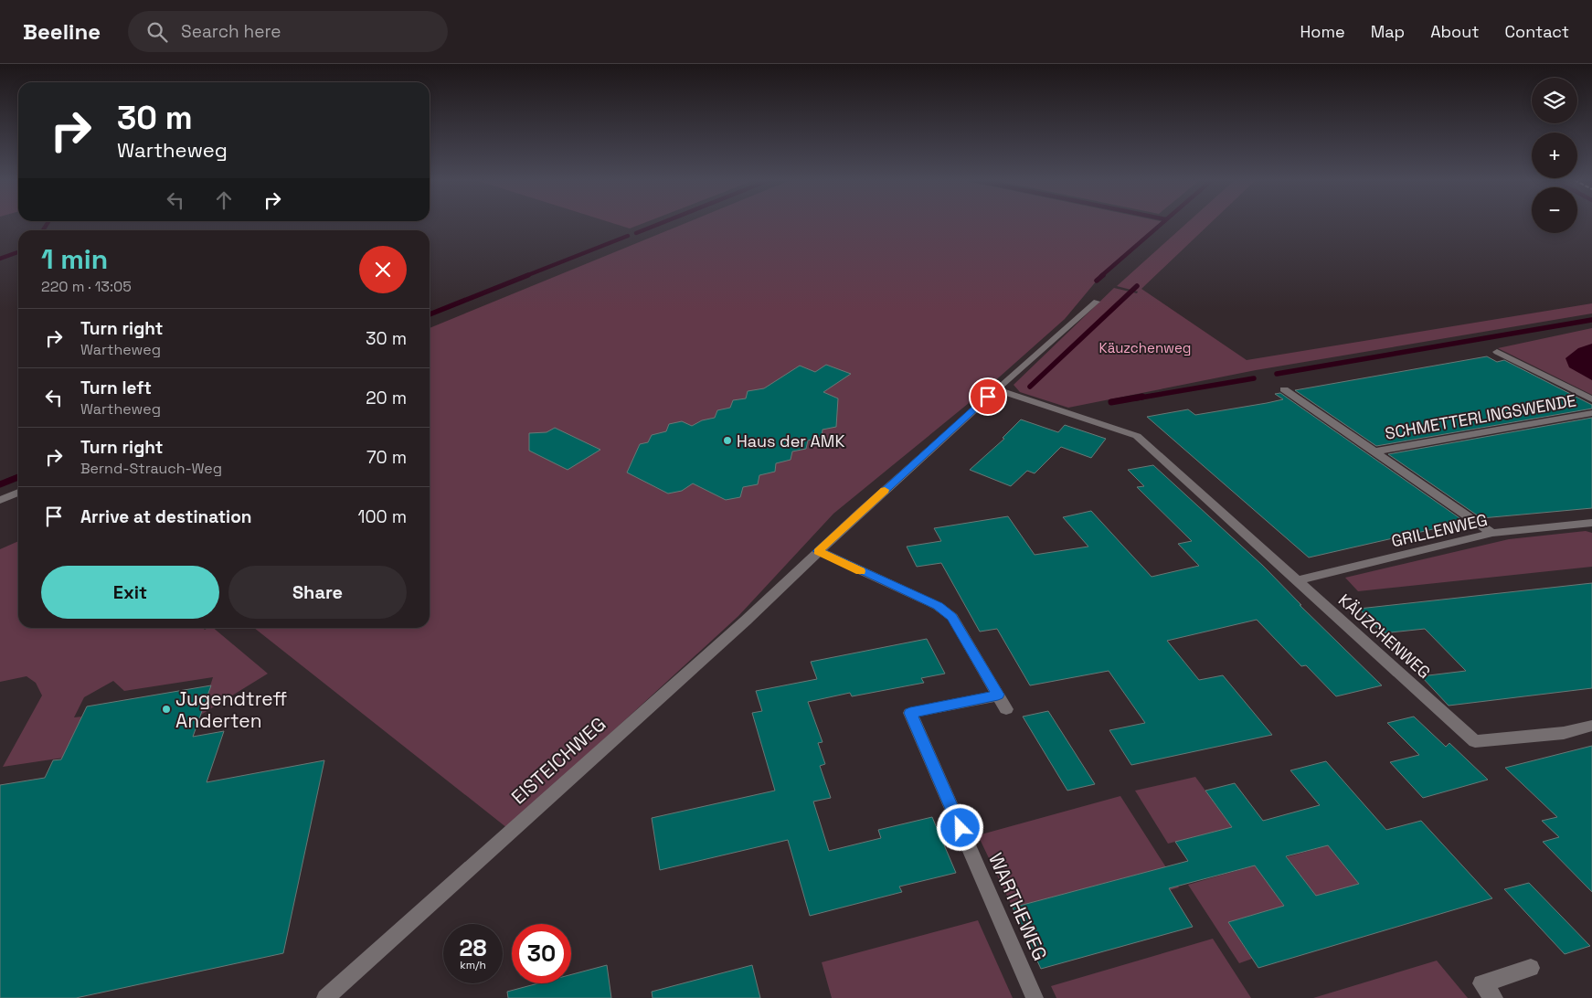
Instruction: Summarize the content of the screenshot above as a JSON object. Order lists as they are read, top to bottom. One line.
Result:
{"streets":{"street":["SCHMETTERLINGSWENDE","GRILLENWEG","KÄUZCHENWEG","EISTEICHWEG","WARTHEWEG"]},"crossings":[["SCHMETTERLINGSWENDE","GRILLENWEG"],["GRILLENWEG","KÄUZCHENWEG"],["KÄUZCHENWEG","EISTEICHWEG"]],"parks":["Käuzchenweg"],"places":["Haus der AMK","Jugendtreff Anderten"],"page":{"header":"Beeline","search":"Search here","nav":["Home","Map","About","Contact"],"map_buttons":["+","−"],"turn":["30 m","Wartheweg"],"heading":["1 min","220 m · 13:05"],"list":[{"name":"Turn right","note":"Wartheweg","value":"30 m"},{"name":"Turn left","note":"Wartheweg","value":"20 m"},{"name":"Turn right","note":"Bernd-Strauch-Weg","value":"70 m"},{"name":"Arrive at destination","value":"100 m"}],"buttons":["Exit","Share"],"speed":"28 km/h","limit":"30"}}
